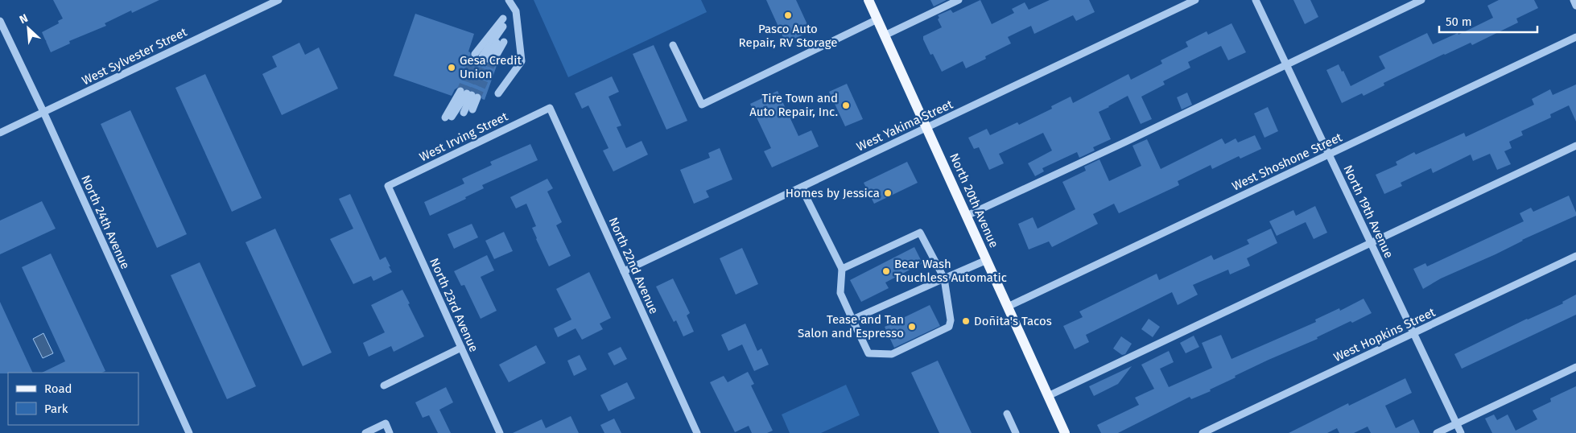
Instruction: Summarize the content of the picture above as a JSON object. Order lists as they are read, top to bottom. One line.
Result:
{"streets":{"main road":["North 20th Avenue"],"street":["West Sylvester Street","West Yakima Street","West Irving Street","West Shoshone Street","North 19th Avenue","North 24th Avenue","North 22nd Avenue","North 23rd Avenue","West Hopkins Street"]},"crossings":[["West Sylvester Street","North 24th Avenue"],["West Yakima Street","North 20th Avenue"],["West Yakima Street","North 22nd Avenue"],["West Irving Street","North 22nd Avenue"],["West Irving Street","North 23rd Avenue"],["West Shoshone Street","North 20th Avenue"],["West Shoshone Street","North 19th Avenue"],["North 19th Avenue","West Hopkins Street"]],"places":["Pasco Auto Repair, RV Storage","Gesa Credit Union","Tire Town and Auto Repair, Inc.","Homes by Jessica","Bear Wash Touchless Automatic","Doñita's Tacos","Tease and Tan Salon and Espresso"],"legend":["Road","Park"],"scale_bar":"50 m","north":"top left"}
